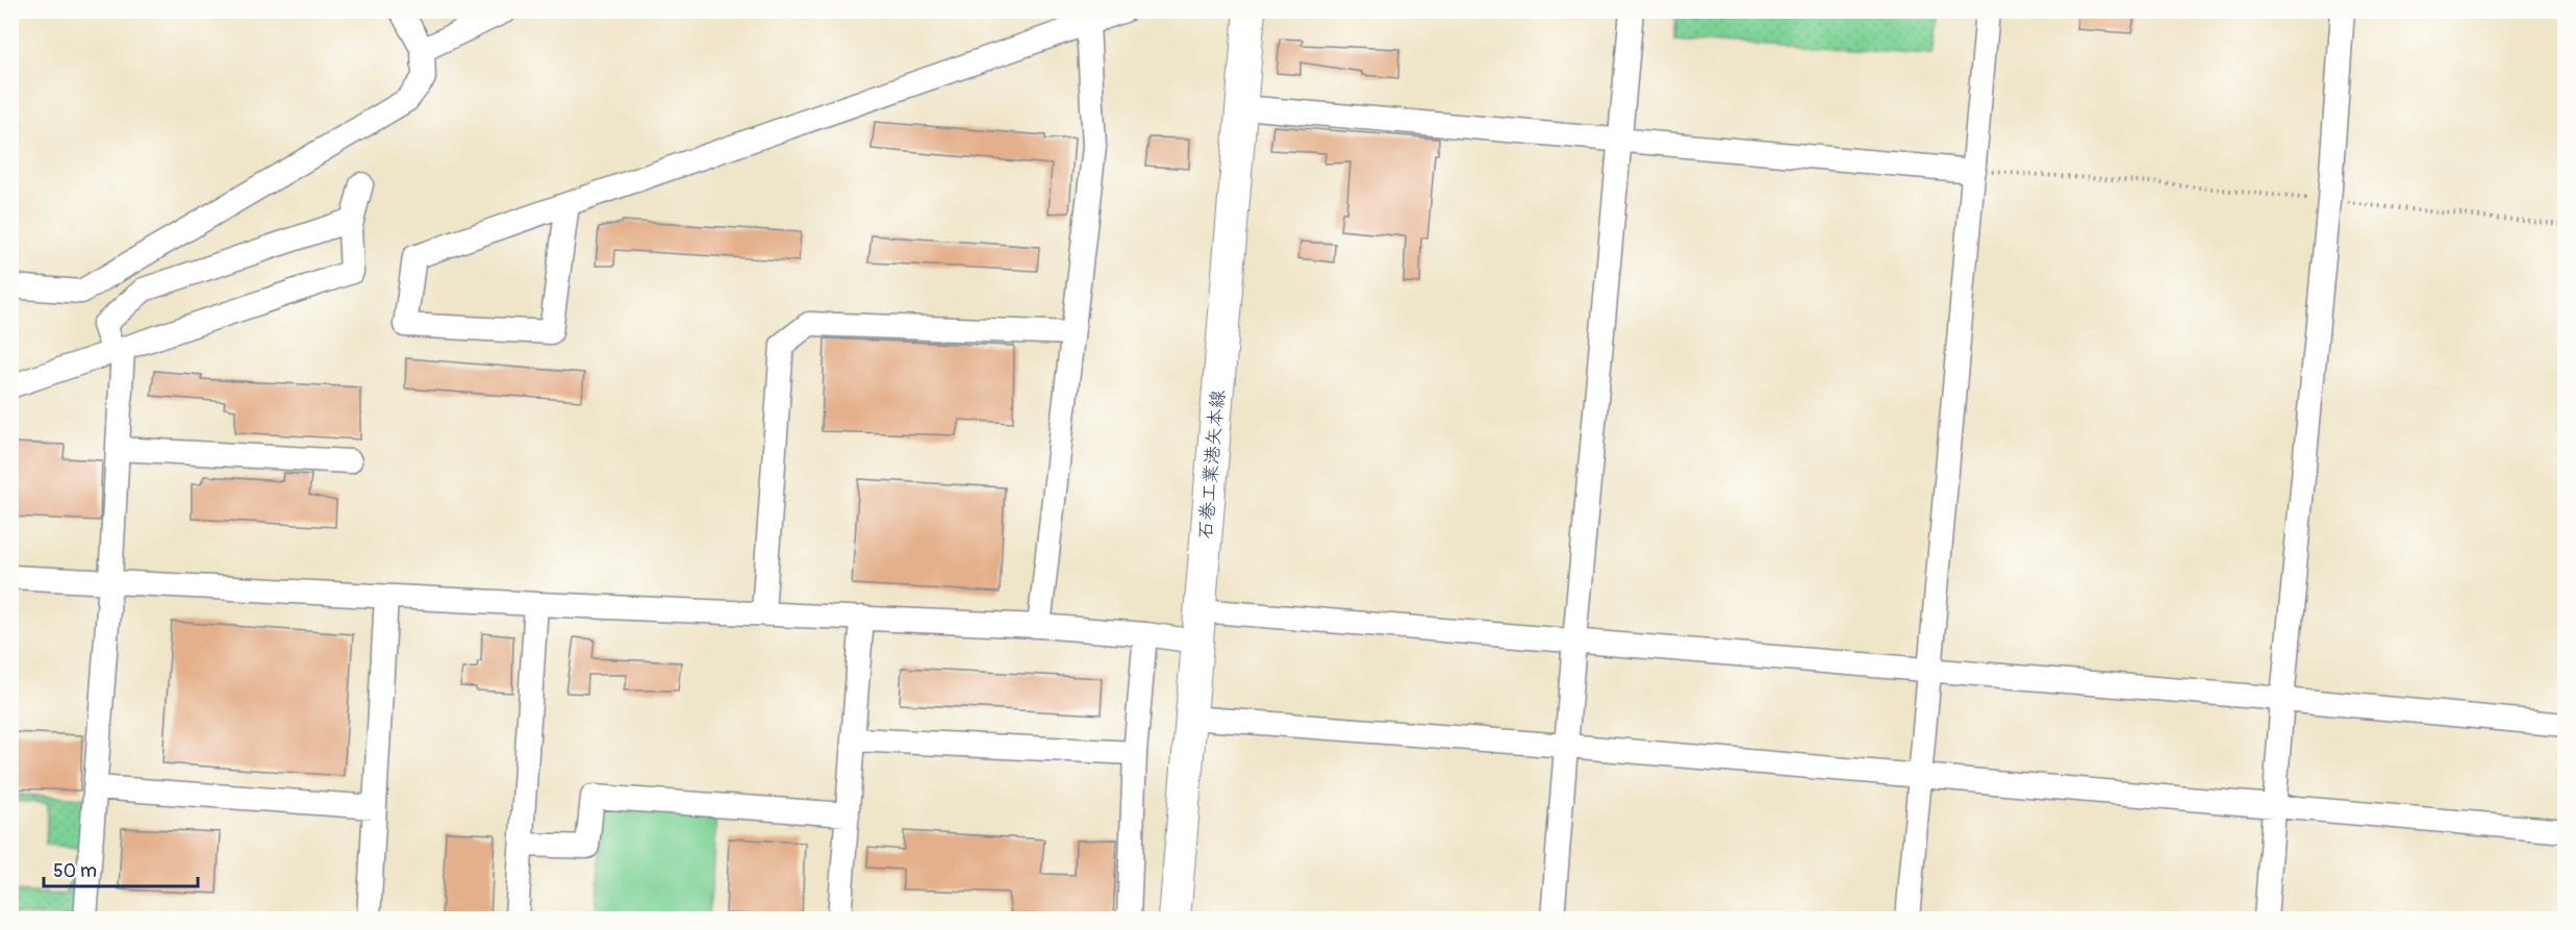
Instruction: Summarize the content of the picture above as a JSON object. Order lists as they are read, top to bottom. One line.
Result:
{"streets":{"main road":["石巻工業港矢本線"]},"scale_bar":"50 m"}
